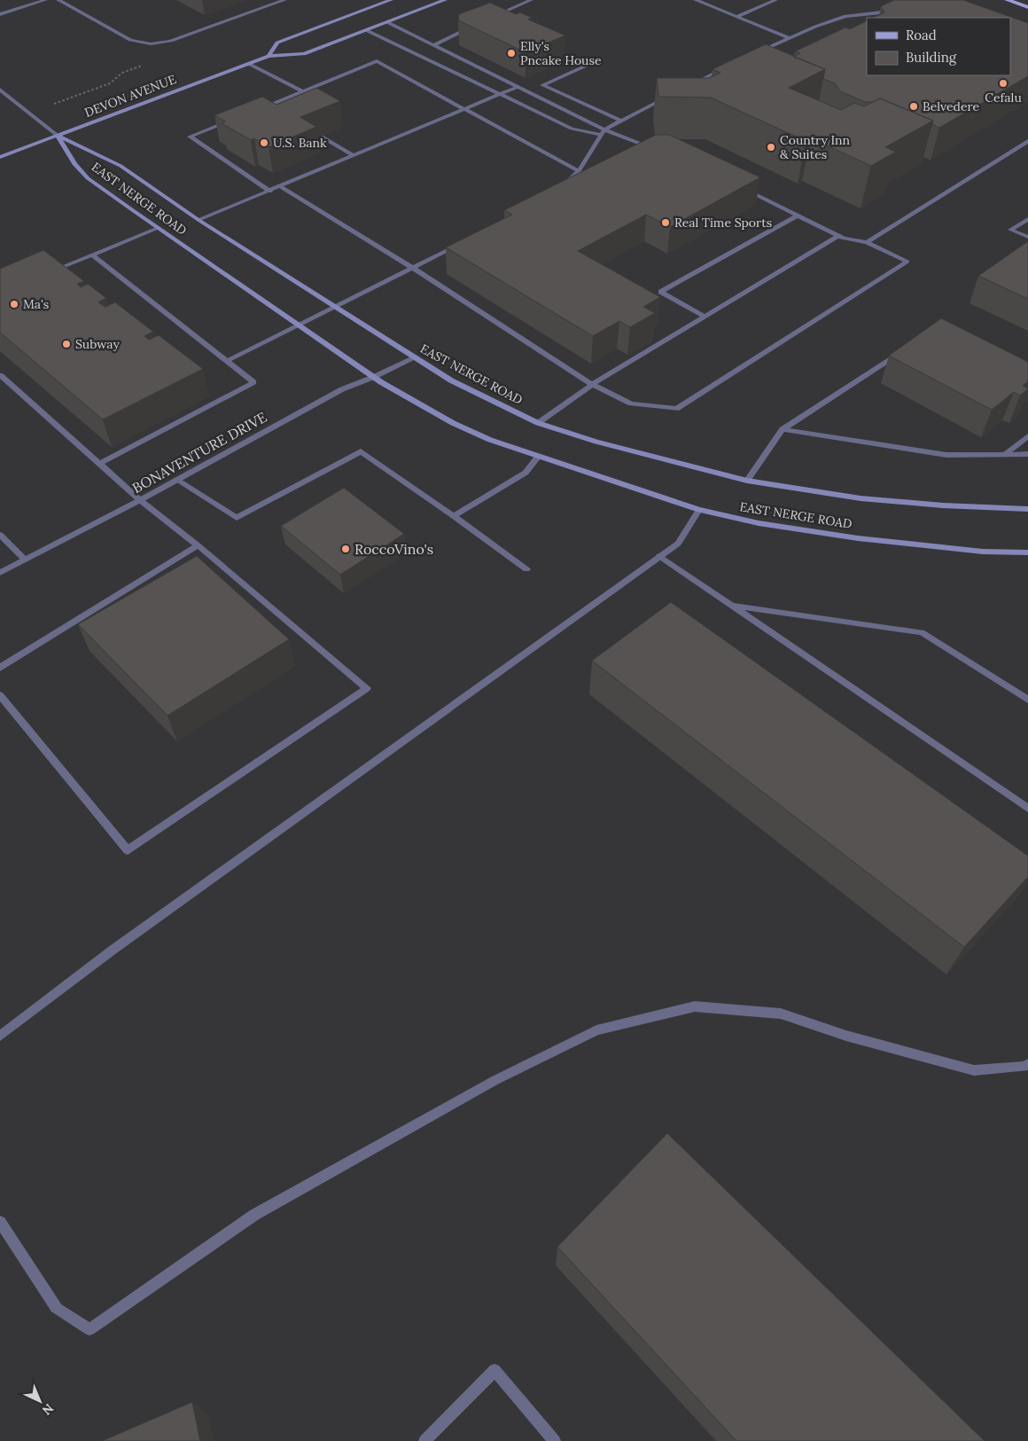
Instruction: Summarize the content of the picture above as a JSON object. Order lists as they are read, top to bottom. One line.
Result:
{"streets":{"main road":["DEVON AVENUE","EAST NERGE ROAD"],"street":["BONAVENTURE DRIVE"]},"crossings":[["DEVON AVENUE","EAST NERGE ROAD"],["EAST NERGE ROAD","BONAVENTURE DRIVE"]],"places":["Elly's Pncake House","Cefalu","Belvedere","U.S. Bank","Country Inn & Suites","Real Time Sports","Ma's","Subway","RoccoVino's"],"legend":["Road","Building"],"north":"bottom right"}
